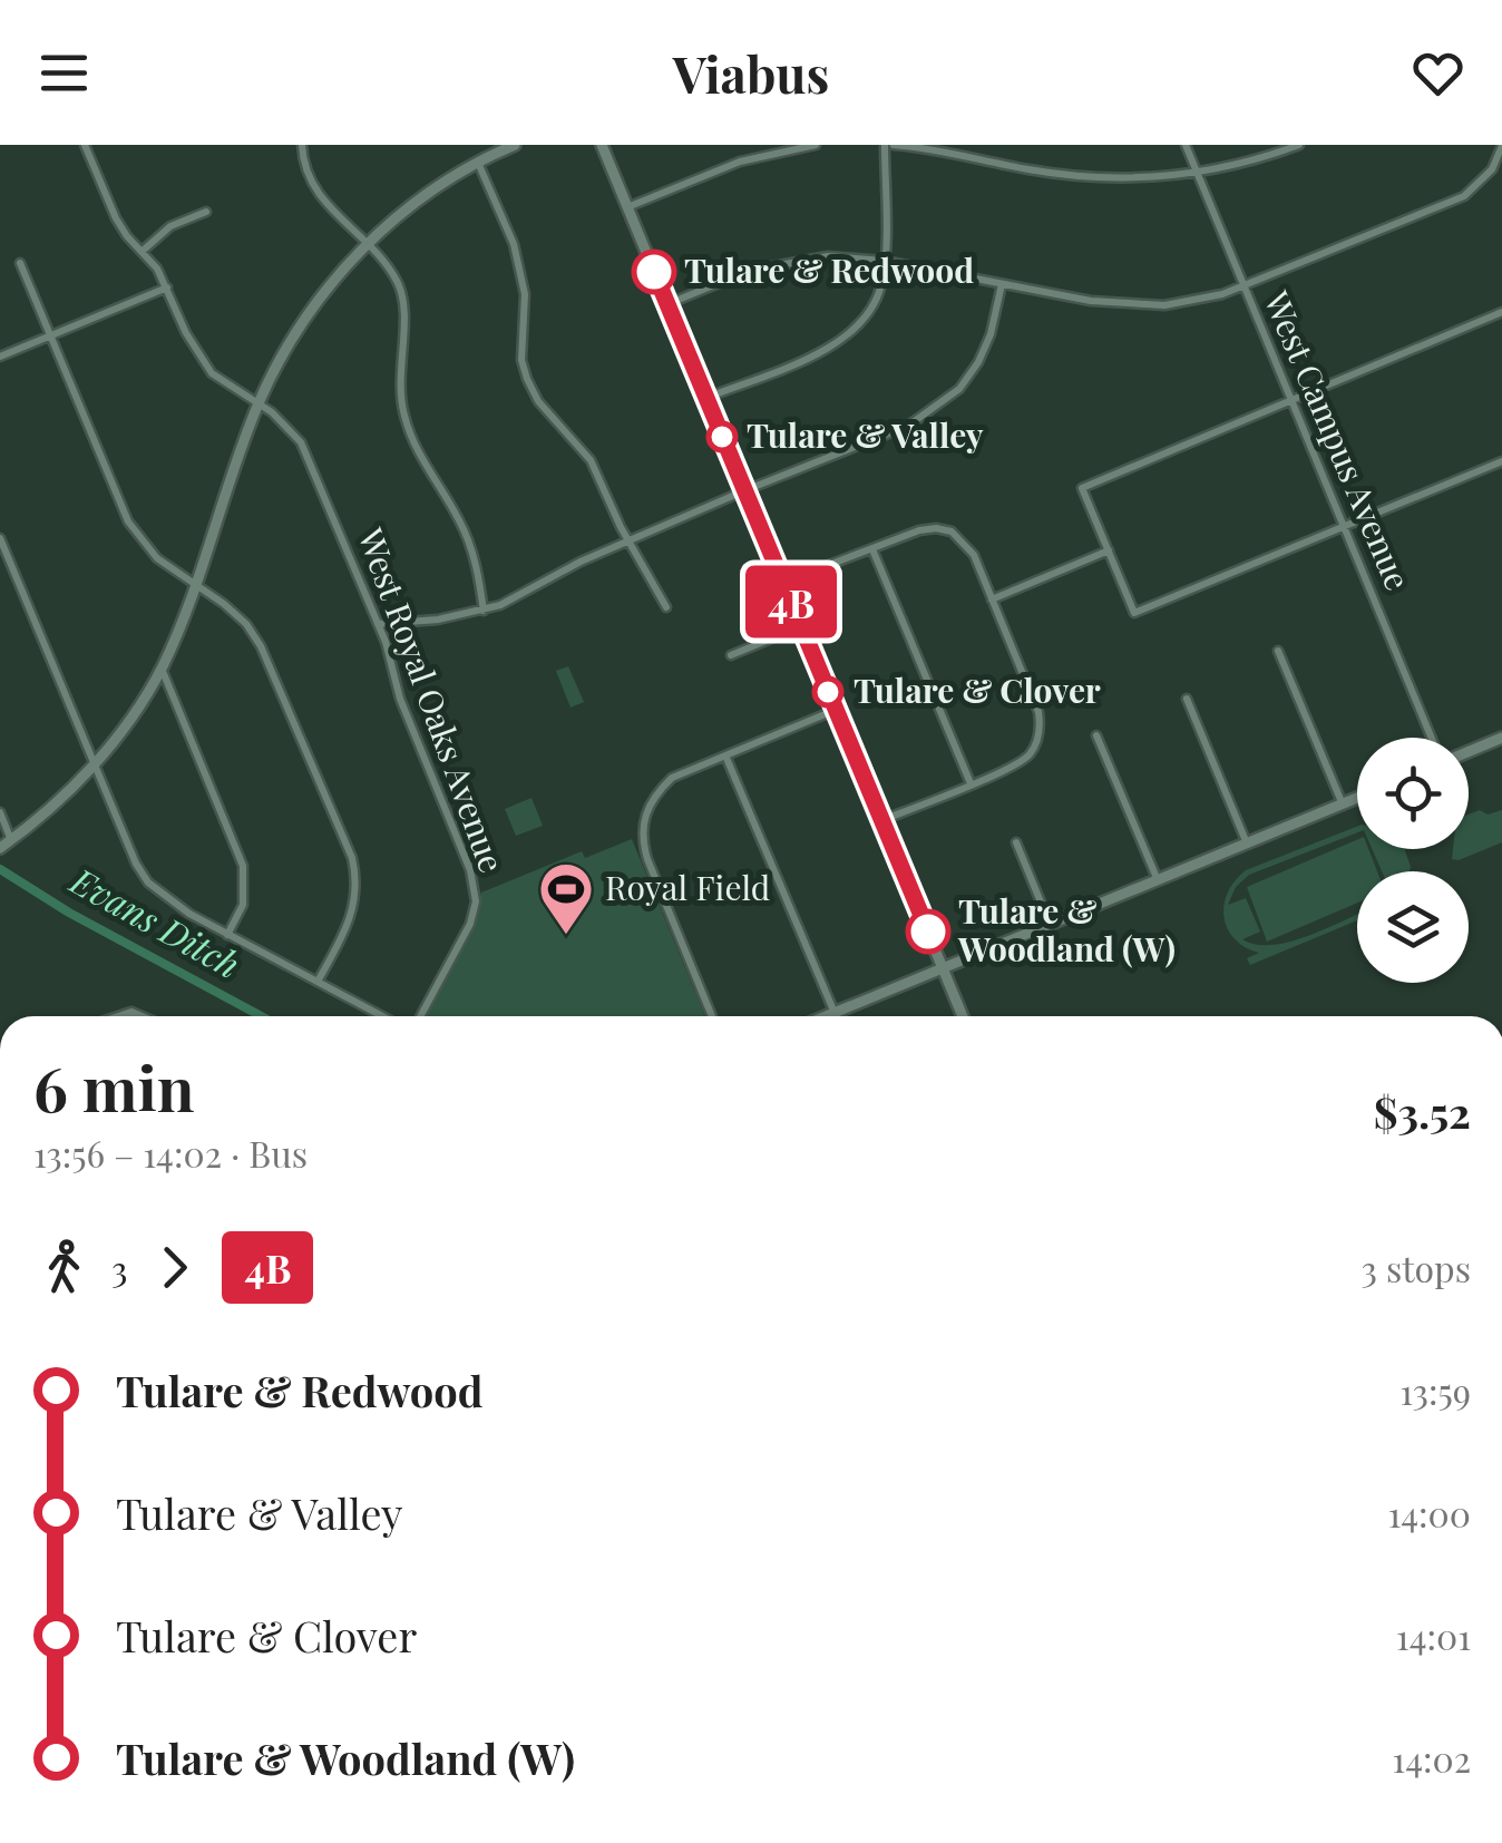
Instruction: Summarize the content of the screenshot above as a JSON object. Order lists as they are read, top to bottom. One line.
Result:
{"streets":{"street":["West Campus Avenue","West Royal Oaks Avenue"]},"water":["Evans Ditch"],"places":{"other":["Tulare & Redwood","Tulare & Valley","Tulare & Clover","Tulare & Woodland (W)"],"sports":["Royal Field"]},"lines":["bus line 4B"],"page":{"header":"Viabus","on_map":"4B","heading":["6 min","13:56 – 14:02 · Bus","$3.52"],"legs":["3","4B","3 stops"],"list":[{"name":"Tulare & Redwood","value":"13:59"},{"name":"Tulare & Valley","value":"14:00"},{"name":"Tulare & Clover","value":"14:01"},{"name":"Tulare & Woodland (W)","value":"14:02"}]}}
